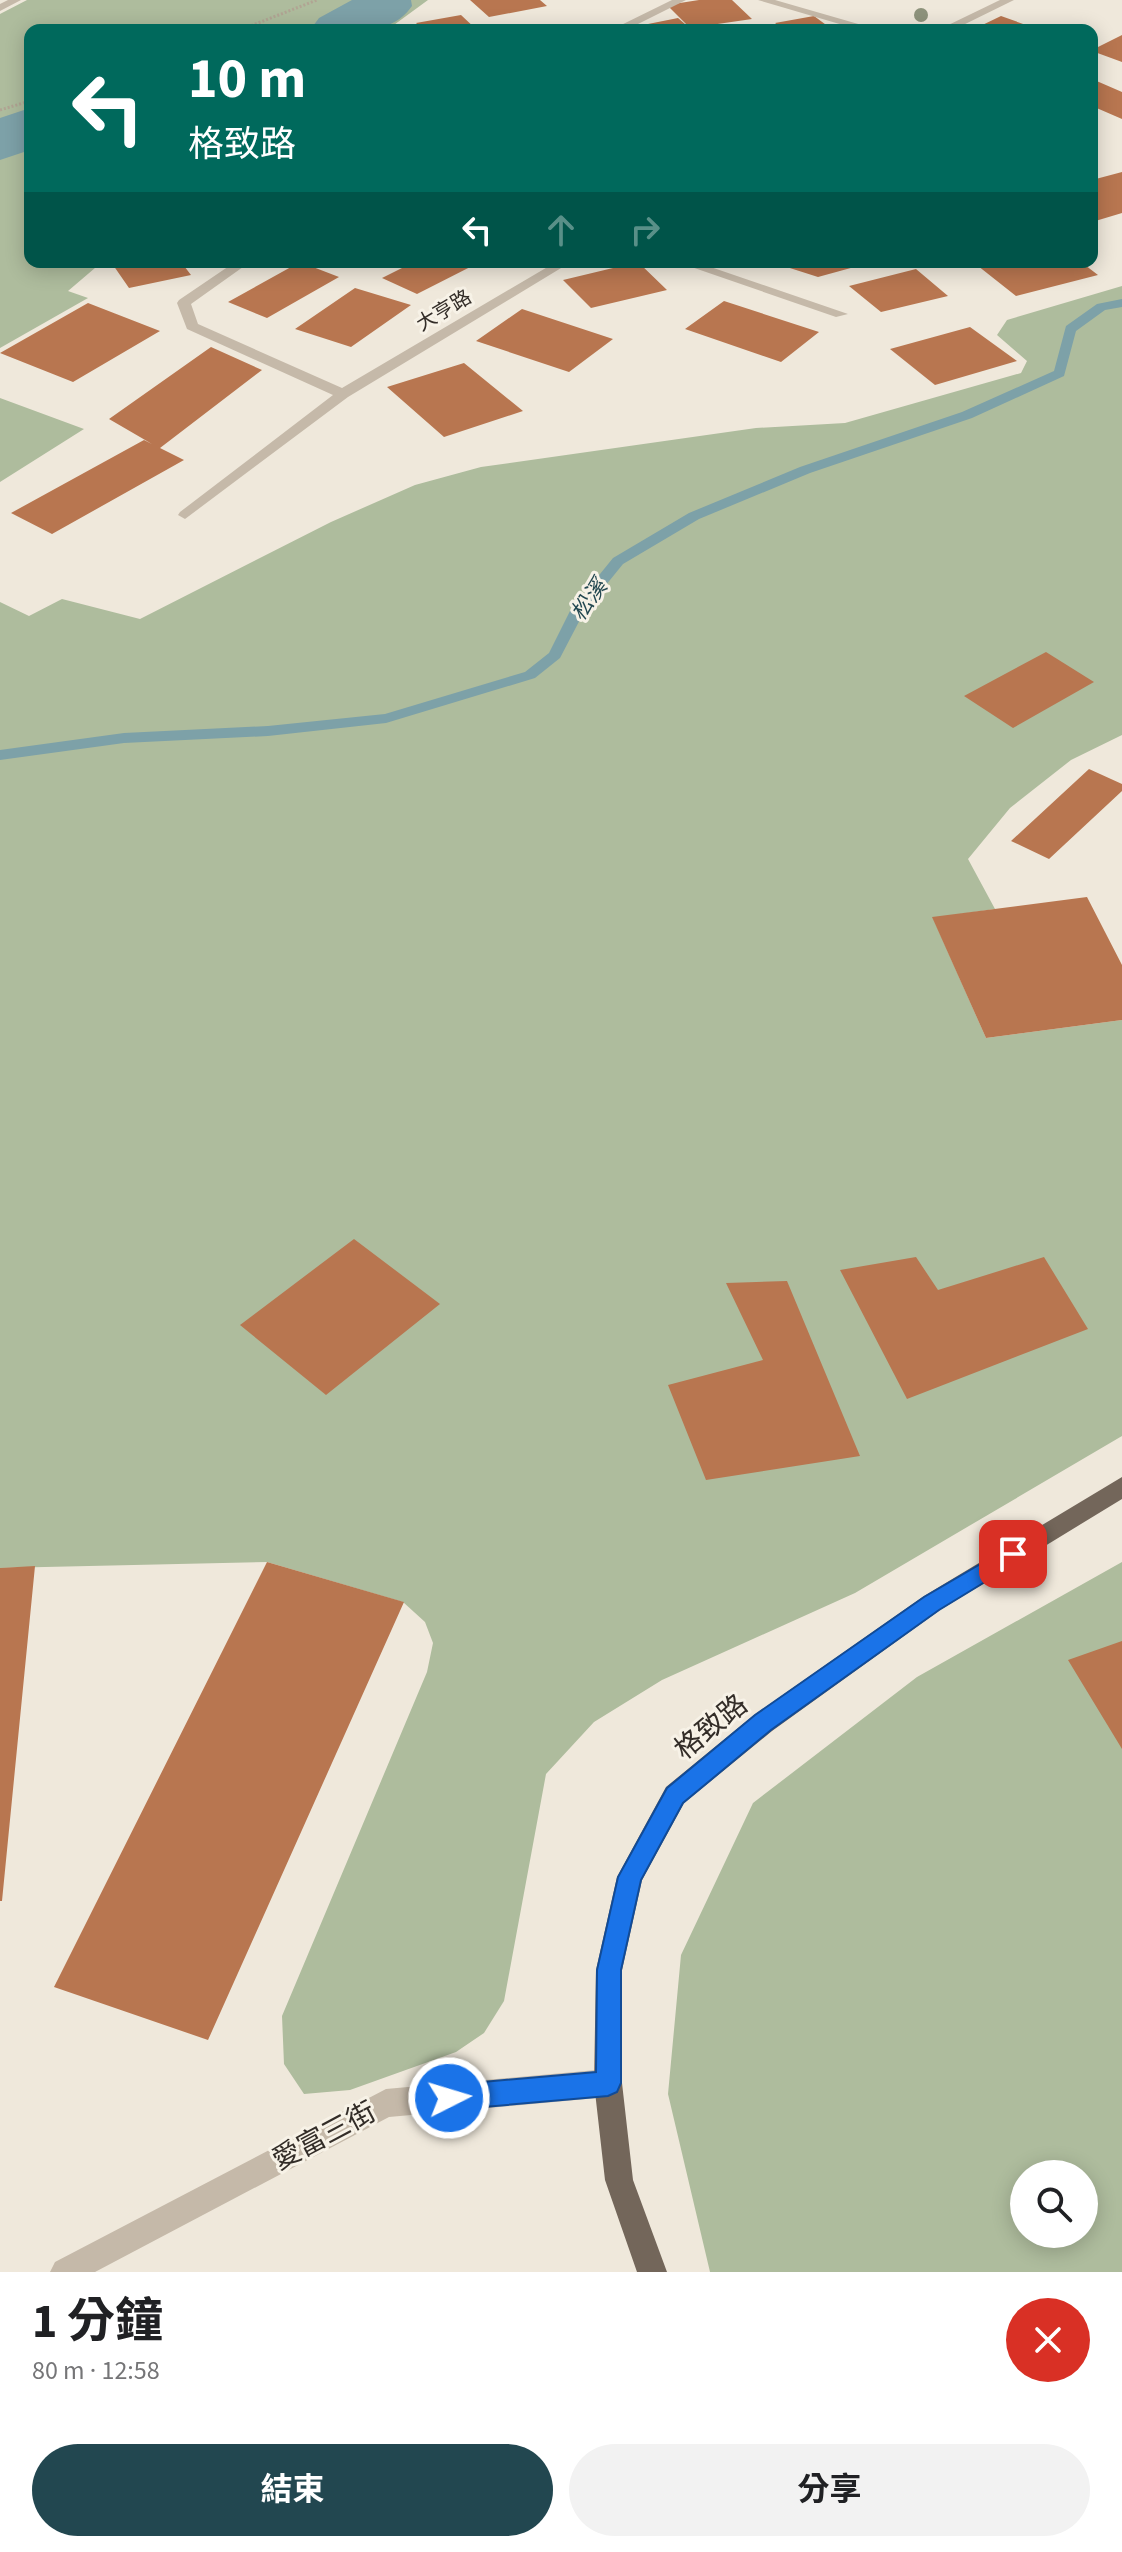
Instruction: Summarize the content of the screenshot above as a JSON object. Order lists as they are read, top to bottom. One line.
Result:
{"streets":{"main road":["格致路"],"street":["大亨路","愛富三街"]},"crossings":[["格致路","愛富三街"]],"water":["松溪"],"page":{"turn":["10 m","格致路"],"heading":["1 分鐘","80 m · 12:58"],"buttons":["結束","分享"]}}
